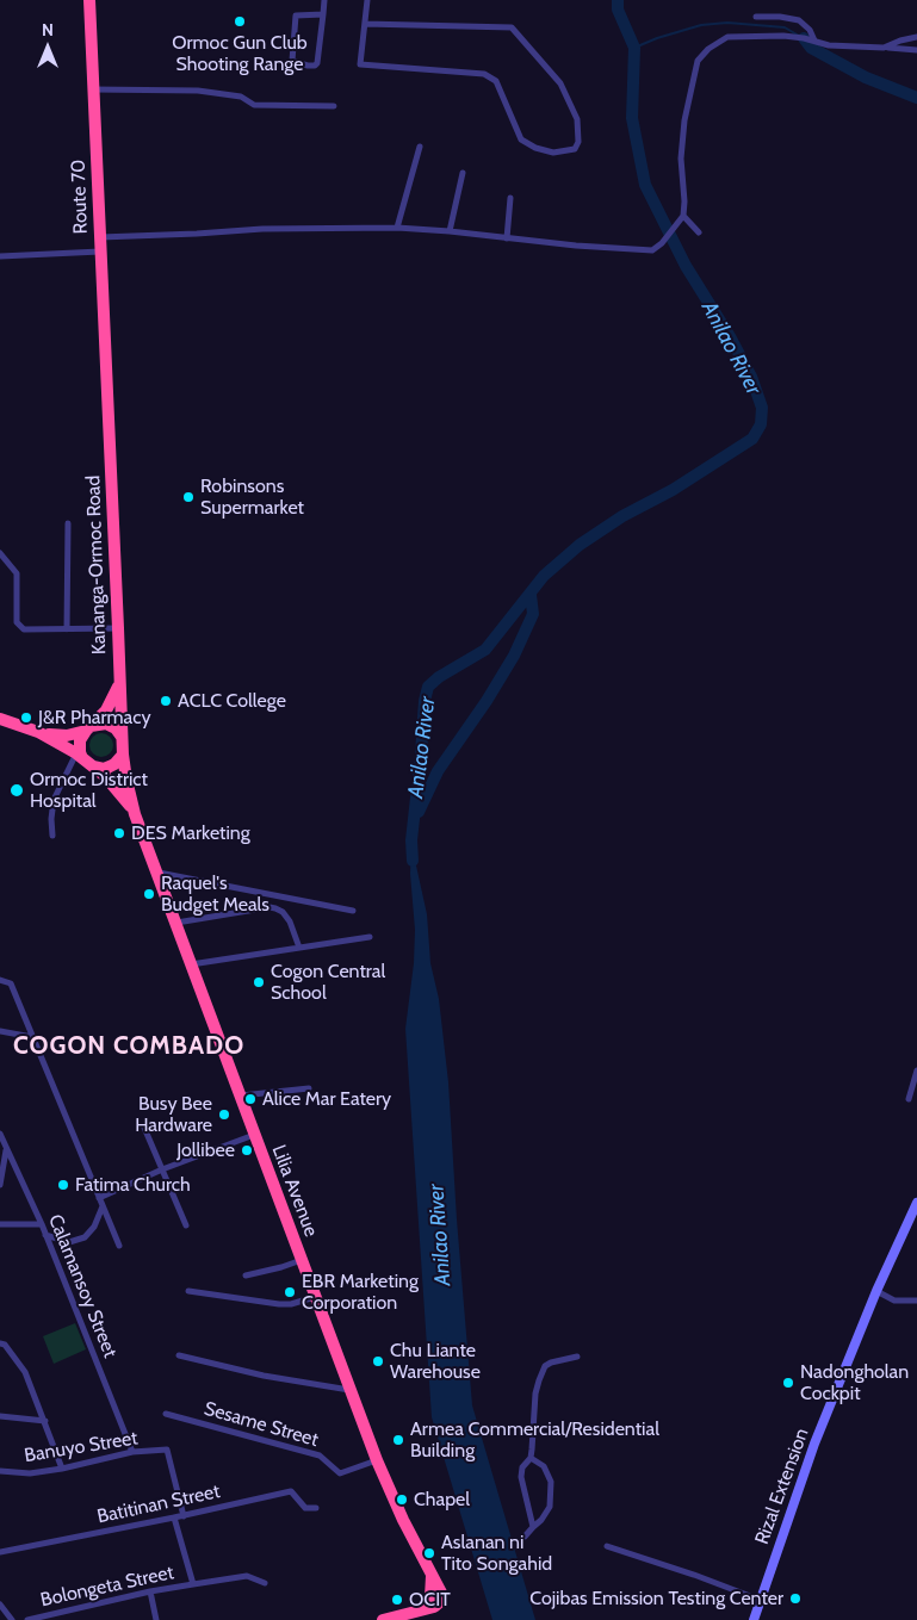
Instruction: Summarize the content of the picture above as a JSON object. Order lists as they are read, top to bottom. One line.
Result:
{"streets":{"highway":["Route 70","Kananga-Ormoc Road","Lilia Avenue"],"street":["Calamansoy Street","Sesame Street","Banuyo Street","Rizal Extension","Batitinan Street","Bolongeta Street"]},"crossings":[["Route 70","Kananga-Ormoc Road"],["Lilia Avenue","Sesame Street"],["Calamansoy Street","Banuyo Street"],["Banuyo Street","Batitinan Street"]],"districts":["COGON COMBADO"],"water":["Anilao River"],"places":["Ormoc Gun Club Shooting Range","Robinsons Supermarket","ACLC College","J&R Pharmacy","Ormoc District Hospital","DES Marketing","Raquel's Budget Meals","Cogon Central School","Alice Mar Eatery","Busy Bee Hardware","Jollibee","Fatima Church","EBR Marketing Corporation","Chu Liante Warehouse","Nadongholan Cockpit","Armea Commercial/Residential Building","Chapel","Aslanan ni Tito Songahid","Cojibas Emission Testing Center","OCIT"],"north":"top"}
